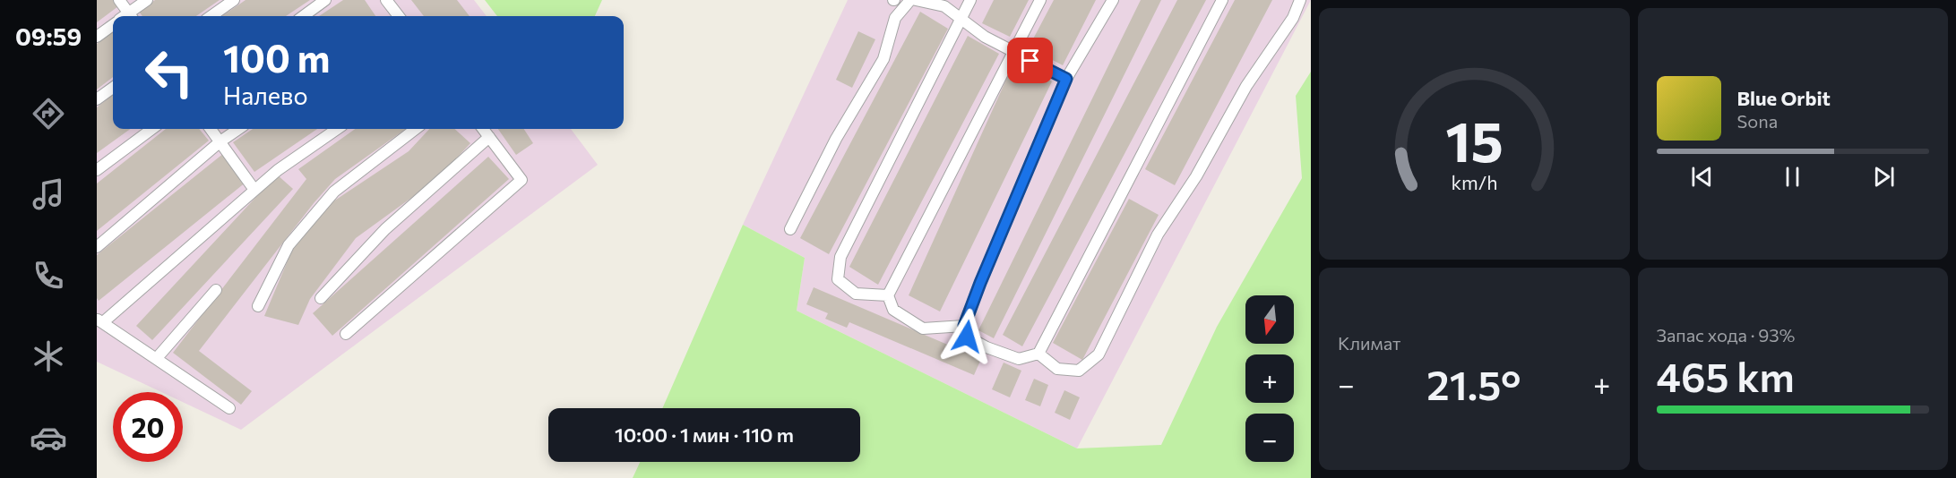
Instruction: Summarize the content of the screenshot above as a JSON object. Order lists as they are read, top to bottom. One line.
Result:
{"north":"bottom","page":{"tabs":"09:59","turn":["100 m","Налево"],"song":["Blue Orbit","Sona"],"tile":["Климат",["Запас хода · 93%","465 km"]],"map_buttons":["+","−"],"heat":["−","21.5°","+"],"limit":"20","trip":"10:00 · 1 мин · 110 m","gauge":["15","km/h"]}}
